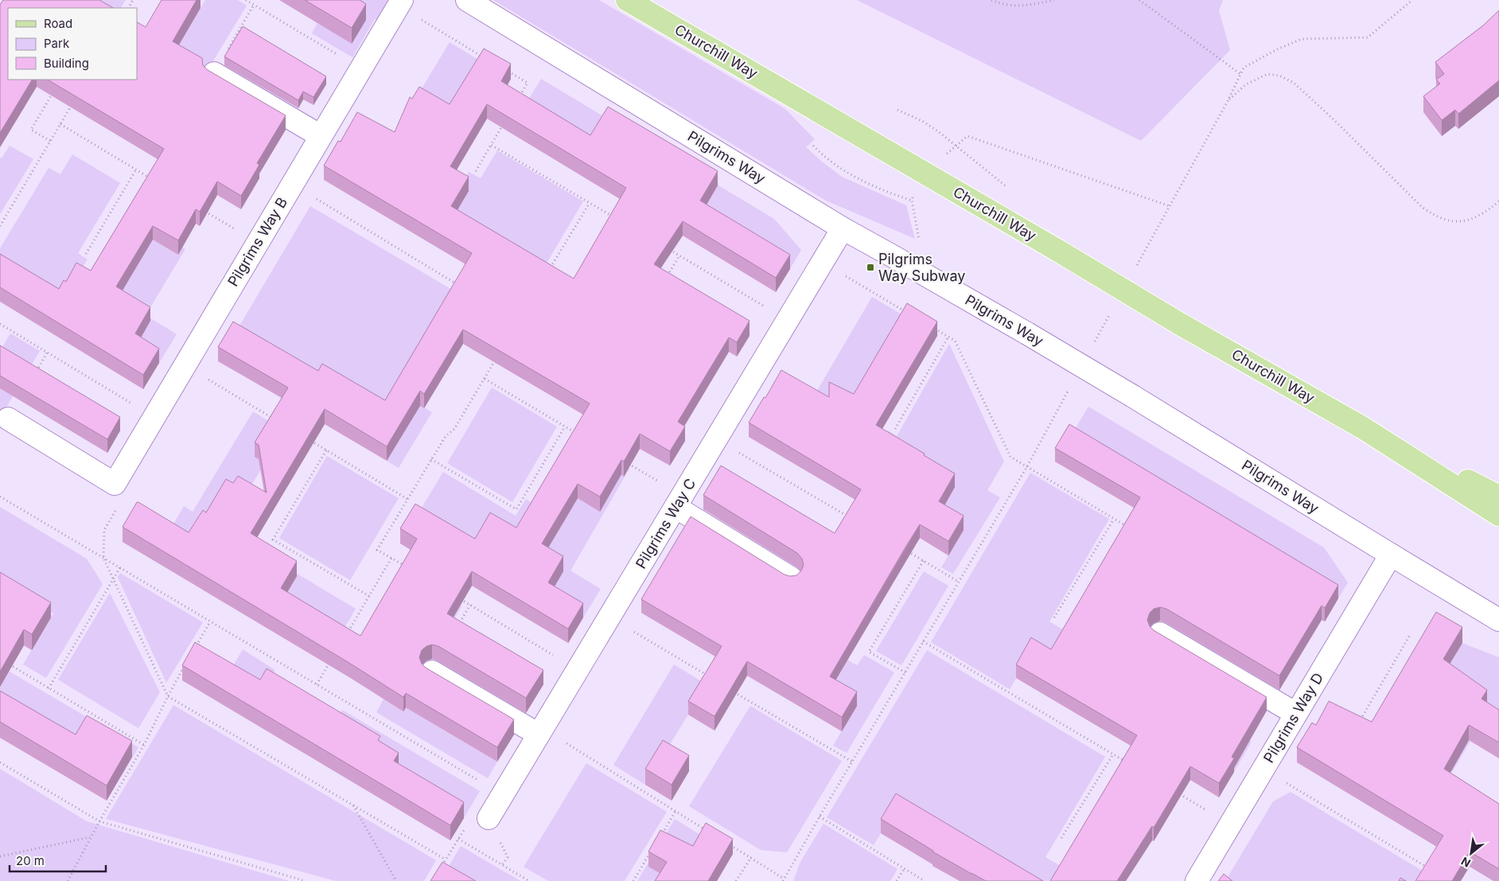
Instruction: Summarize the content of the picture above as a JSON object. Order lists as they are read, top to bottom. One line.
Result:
{"streets":{"main road":["Churchill Way"],"street":["Pilgrims Way","Pilgrims Way B","Pilgrims Way C","Pilgrims Way D"]},"crossings":[["Pilgrims Way","Pilgrims Way C"],["Pilgrims Way","Pilgrims Way D"]],"places":{"transit":["Pilgrims Way Subway"]},"legend":["Road","Park","Building"],"scale_bar":"20 m","north":"bottom left"}
